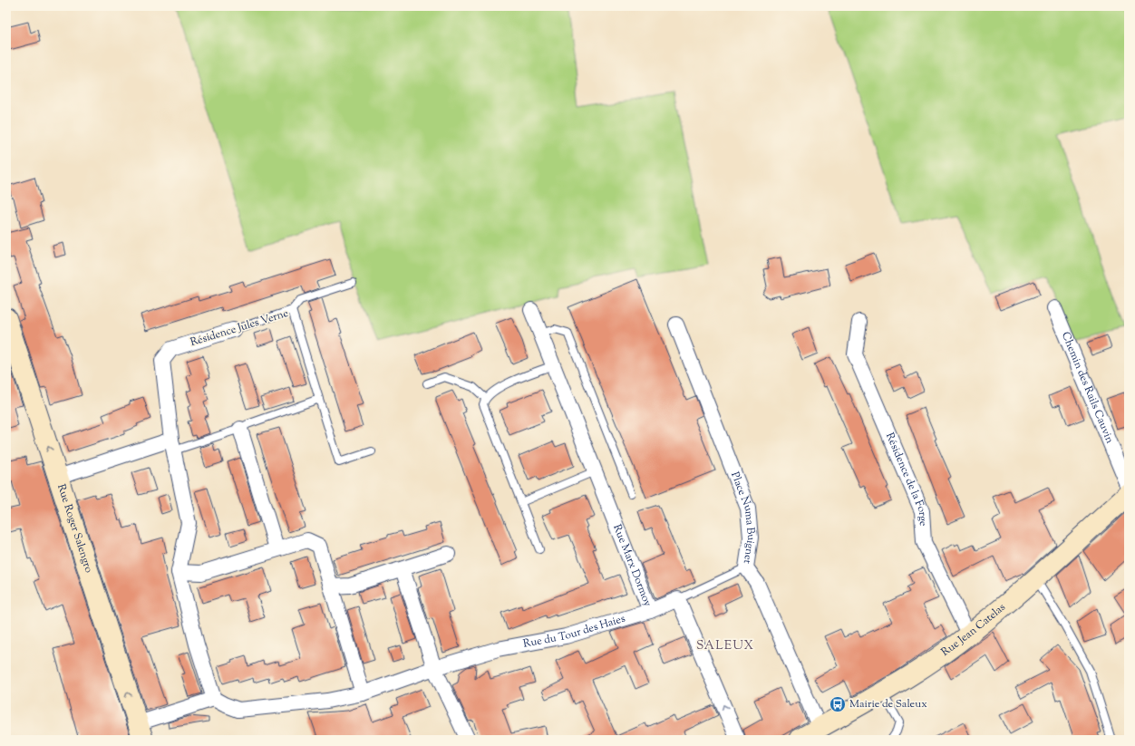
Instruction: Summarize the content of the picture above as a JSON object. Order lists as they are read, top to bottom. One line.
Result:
{"streets":{"street":["Résidence Jules Verne","Chemin des Rails Cauvin","Résidence de la Forge","Place Numa Buignet","Rue Roger Salengro","Rue Marx Dormoy","Rue Jean Catelas","Rue du Tour des Haies"]},"crossings":[["Résidence de la Forge","Rue Jean Catelas"],["Place Numa Buignet","Rue Jean Catelas"],["Rue Marx Dormoy","Rue du Tour des Haies"]],"districts":["SALEUX"],"places":{"bus stop":["Mairie de Saleux"]}}
